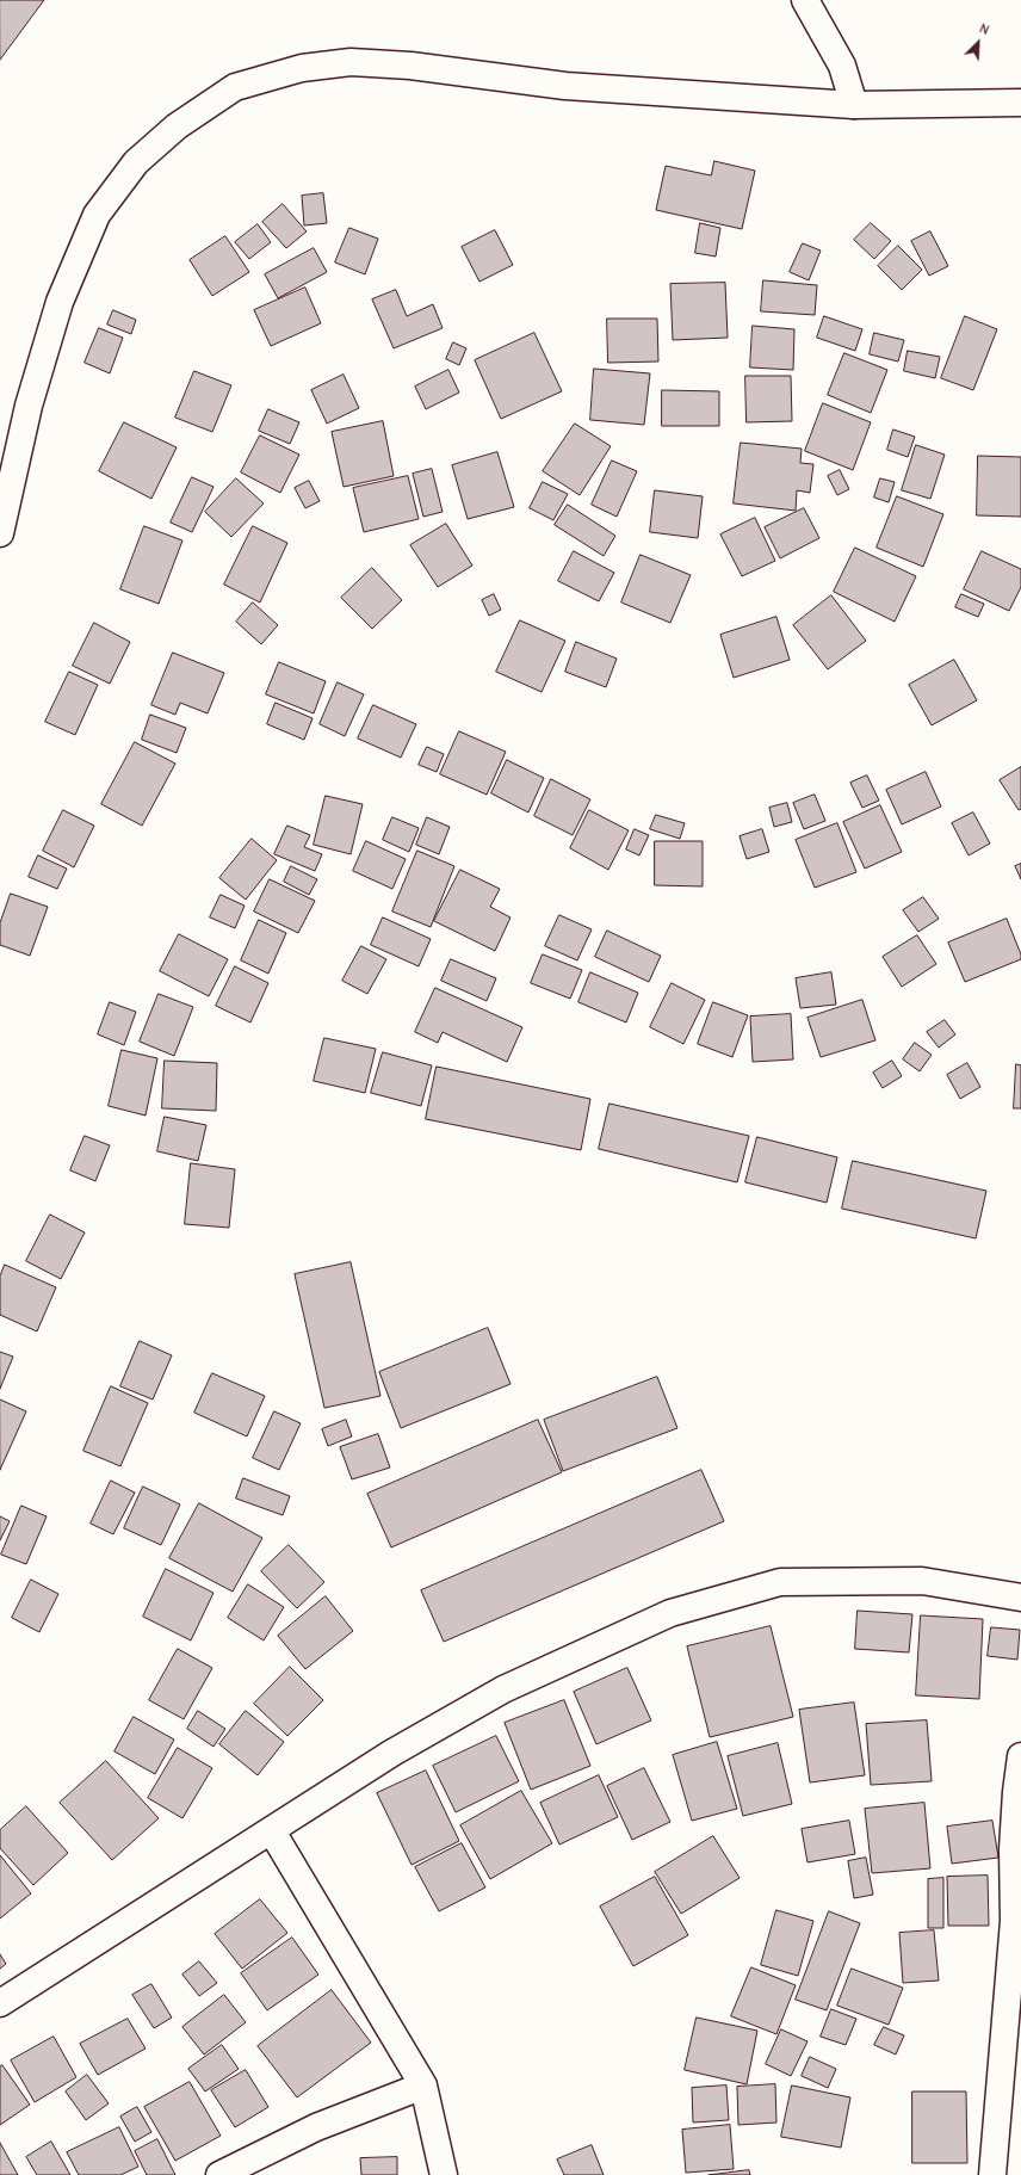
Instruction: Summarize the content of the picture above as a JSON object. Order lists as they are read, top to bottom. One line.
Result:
{"north":"top right"}
